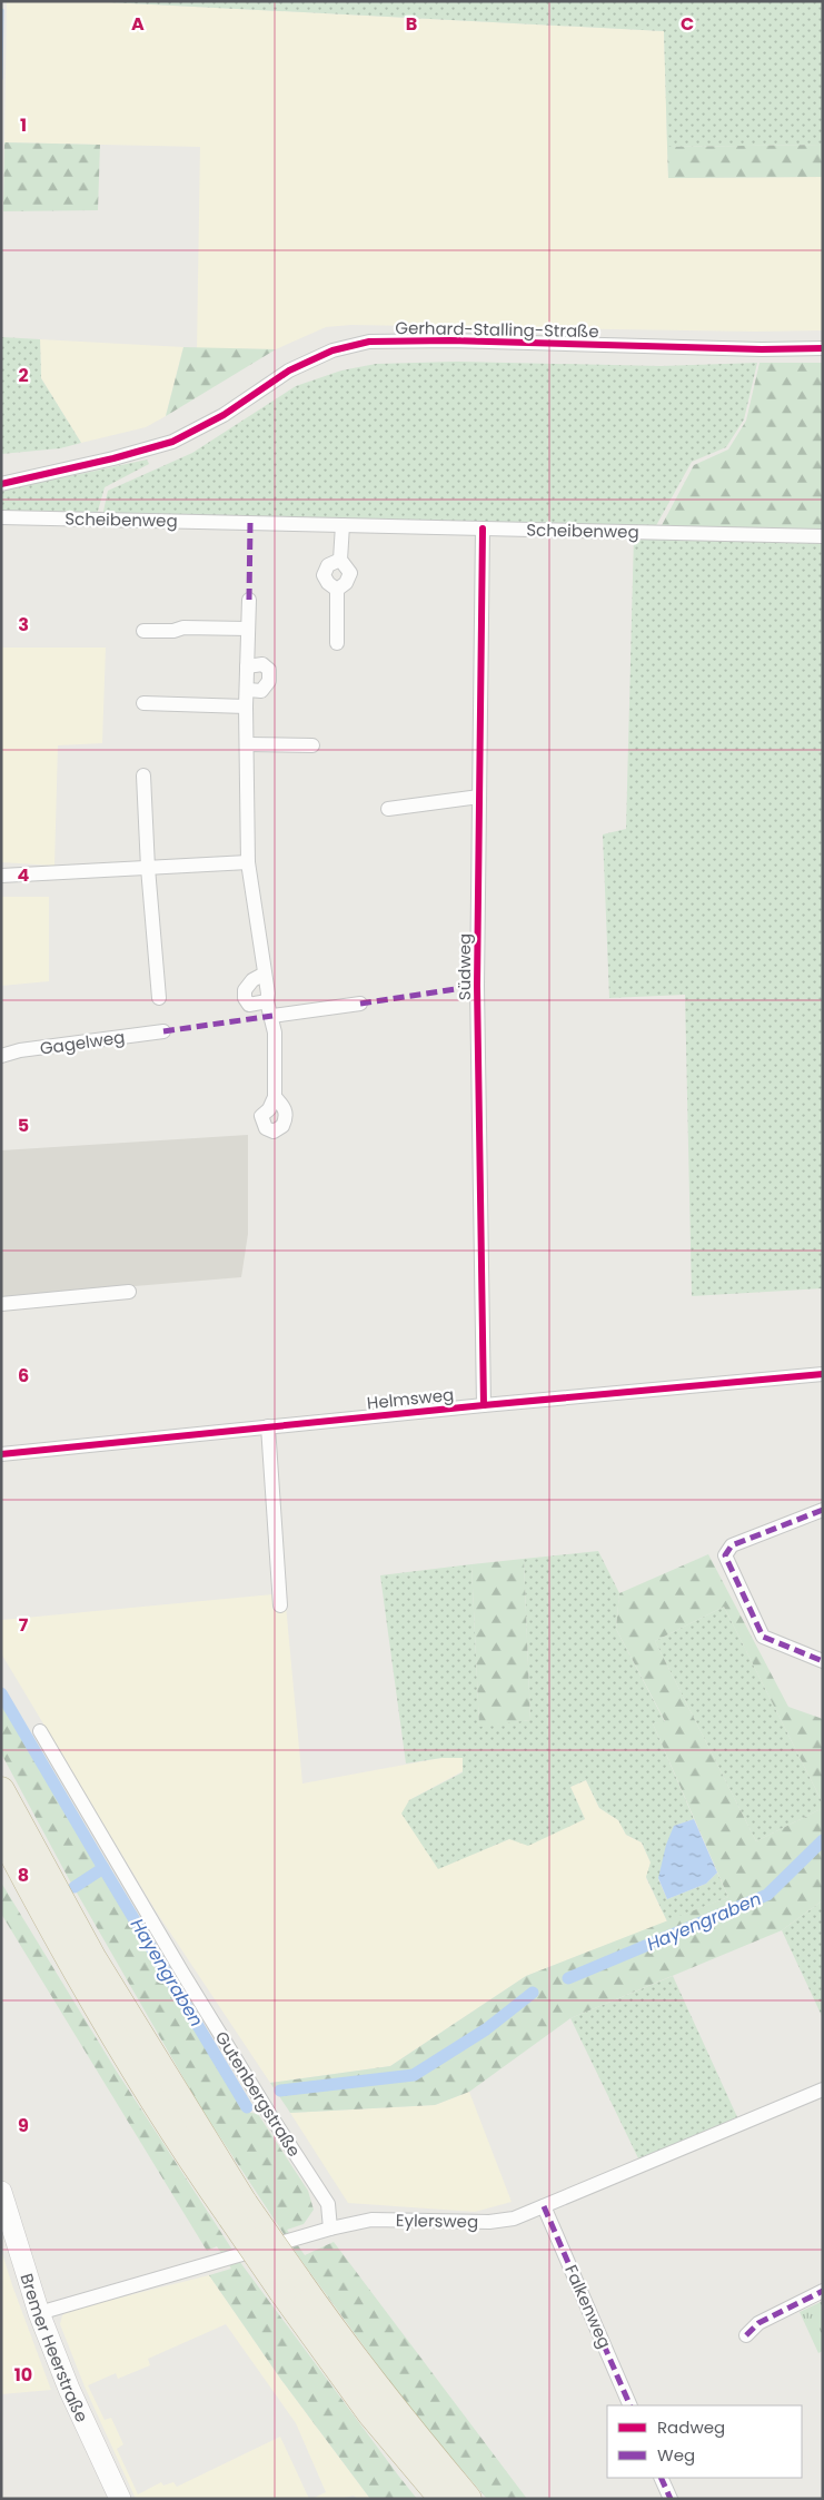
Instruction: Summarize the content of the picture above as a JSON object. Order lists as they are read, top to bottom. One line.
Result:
{"streets":{"street":["Gerhard-Stalling-Straße","Scheibenweg","Südweg","Gagelweg","Helmsweg","Gutenbergstraße","Eylersweg","Falkenweg","Bremer Heerstraße"]},"crossings":[["Scheibenweg","Südweg"],["Südweg","Helmsweg"],["Gutenbergstraße","Eylersweg"],["Eylersweg","Falkenweg"],["Eylersweg","Bremer Heerstraße"]],"water":["Hayengraben"],"legend":["Radweg","Weg"],"grid":{"columns":["A","B","C"],"rows":["1","2","3","4","5","6","7","8","9","10"]}}
